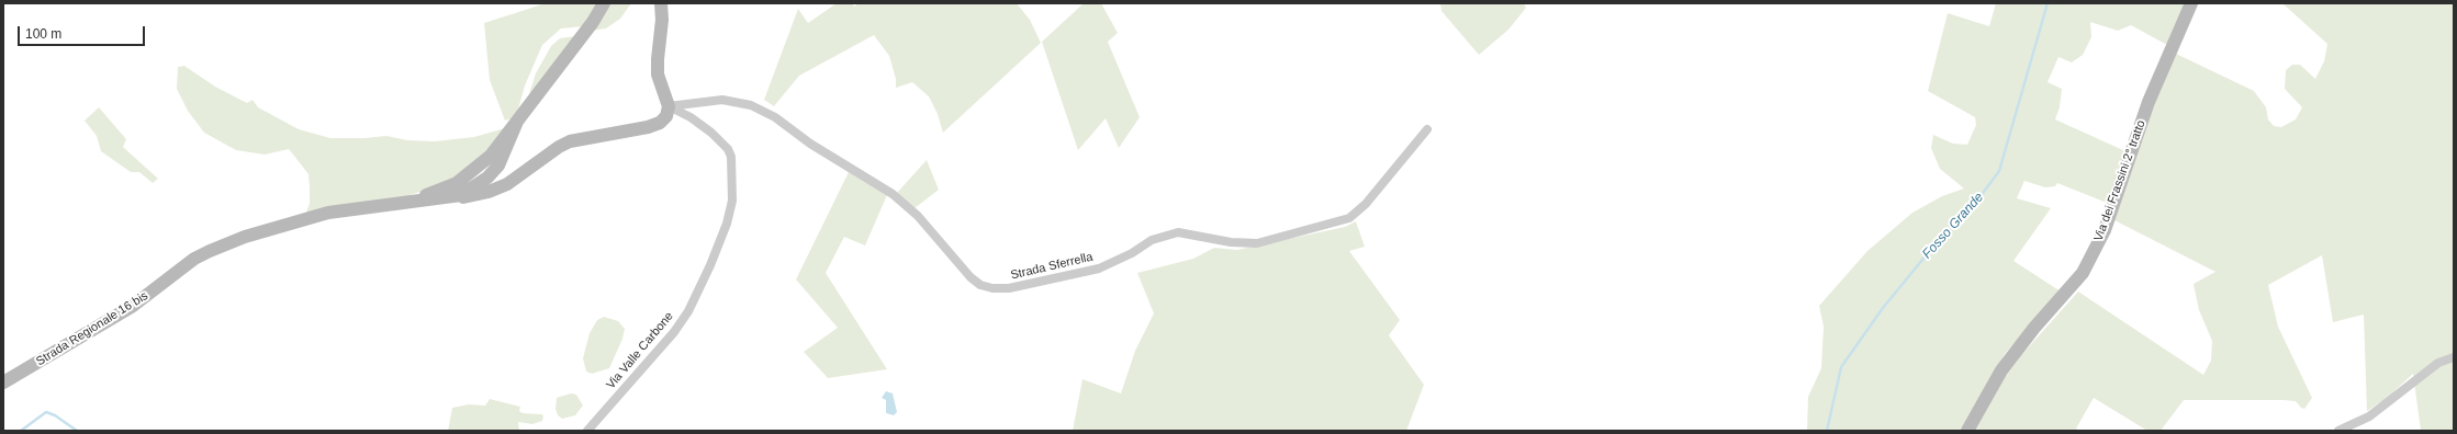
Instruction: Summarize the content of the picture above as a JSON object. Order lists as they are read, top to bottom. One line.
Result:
{"streets":{"main road":["Via dei Frassini 2° tratto","Strada Regionale 16 bis"],"street":["Strada Sferrella","Via Valle Carbone"]},"crossings":[["Strada Sferrella","Via Valle Carbone"]],"water":["Fosso Grande"],"scale_bar":"100 m"}
